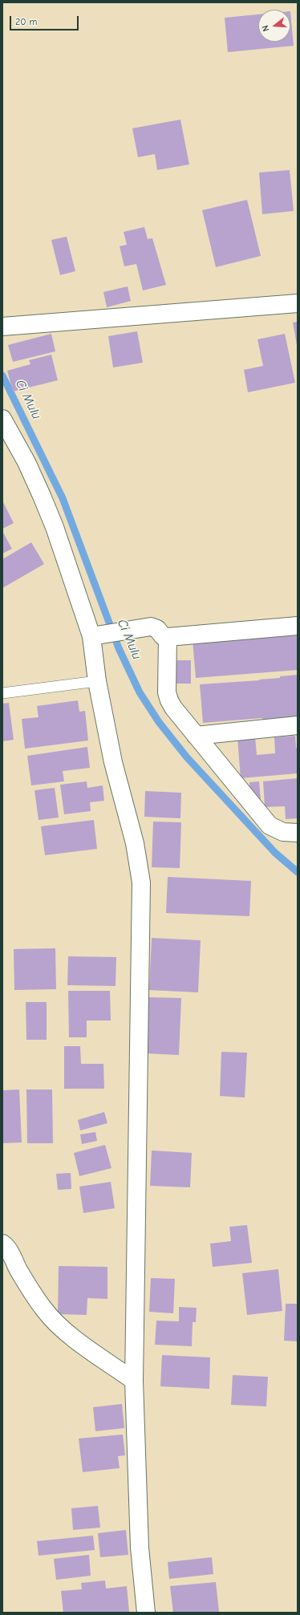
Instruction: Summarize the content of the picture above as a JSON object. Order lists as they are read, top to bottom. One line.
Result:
{"water":["Ci Mulu"],"scale_bar":"20 m","north":"left"}
